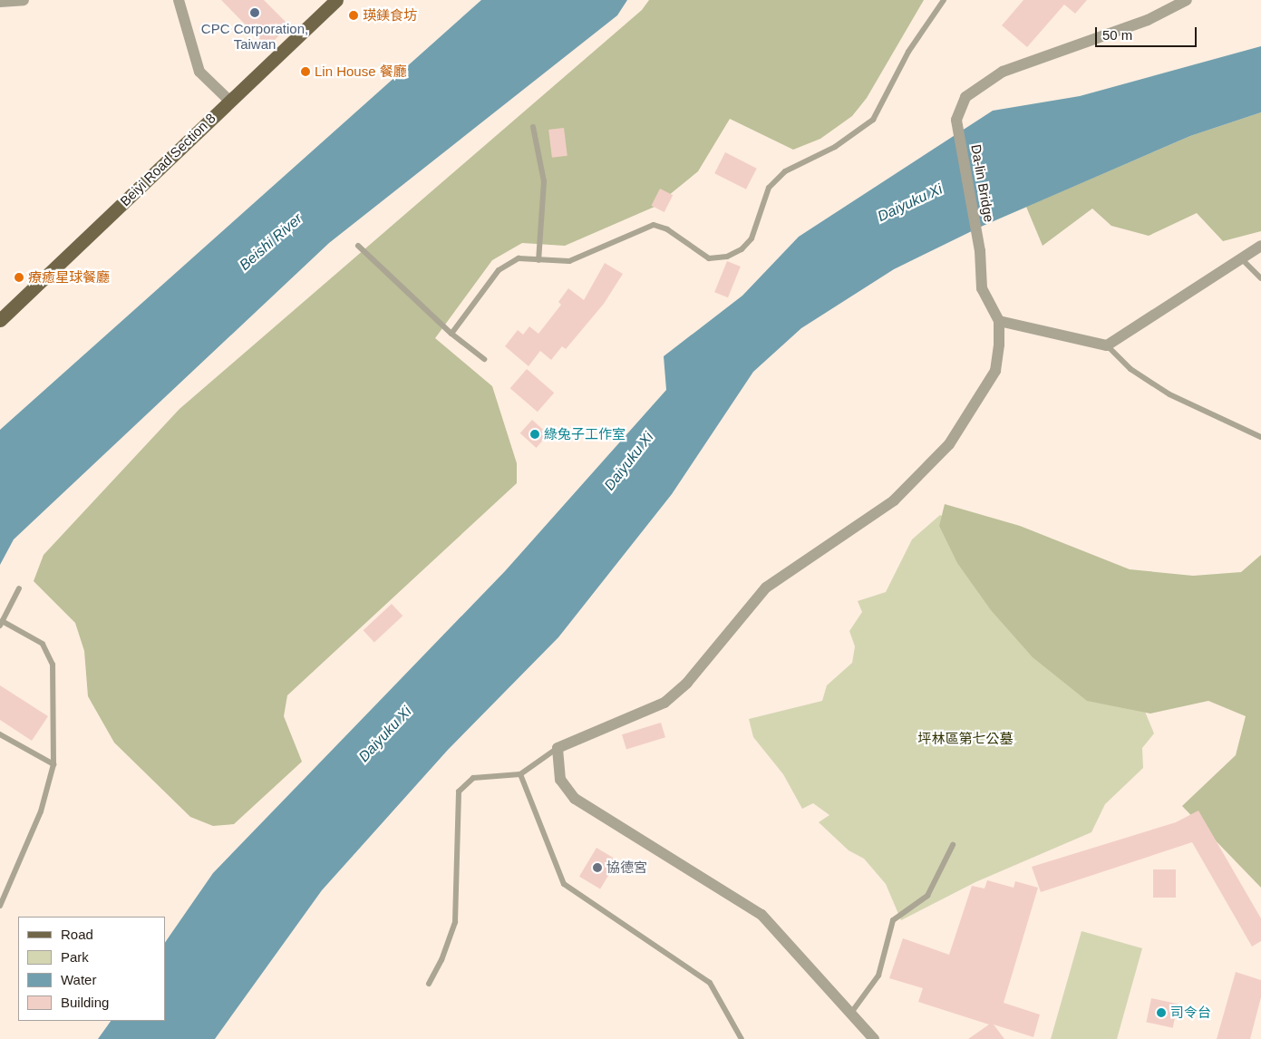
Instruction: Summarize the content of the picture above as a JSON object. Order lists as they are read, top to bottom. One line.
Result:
{"streets":{"main road":["Beiyi Road Section 8"],"street":["Da-lin Bridge"]},"water":["Daiyuku Xi","Beishi River"],"parks":["坪林區第七公墓"],"places":["CPC Corporation, Taiwan","瑛鎂食坊","Lin House 餐廳","療癒星球餐廳","綠兔子工作室","協德宮","司令台"],"legend":["Road","Park","Water","Building"],"scale_bar":"50 m"}
